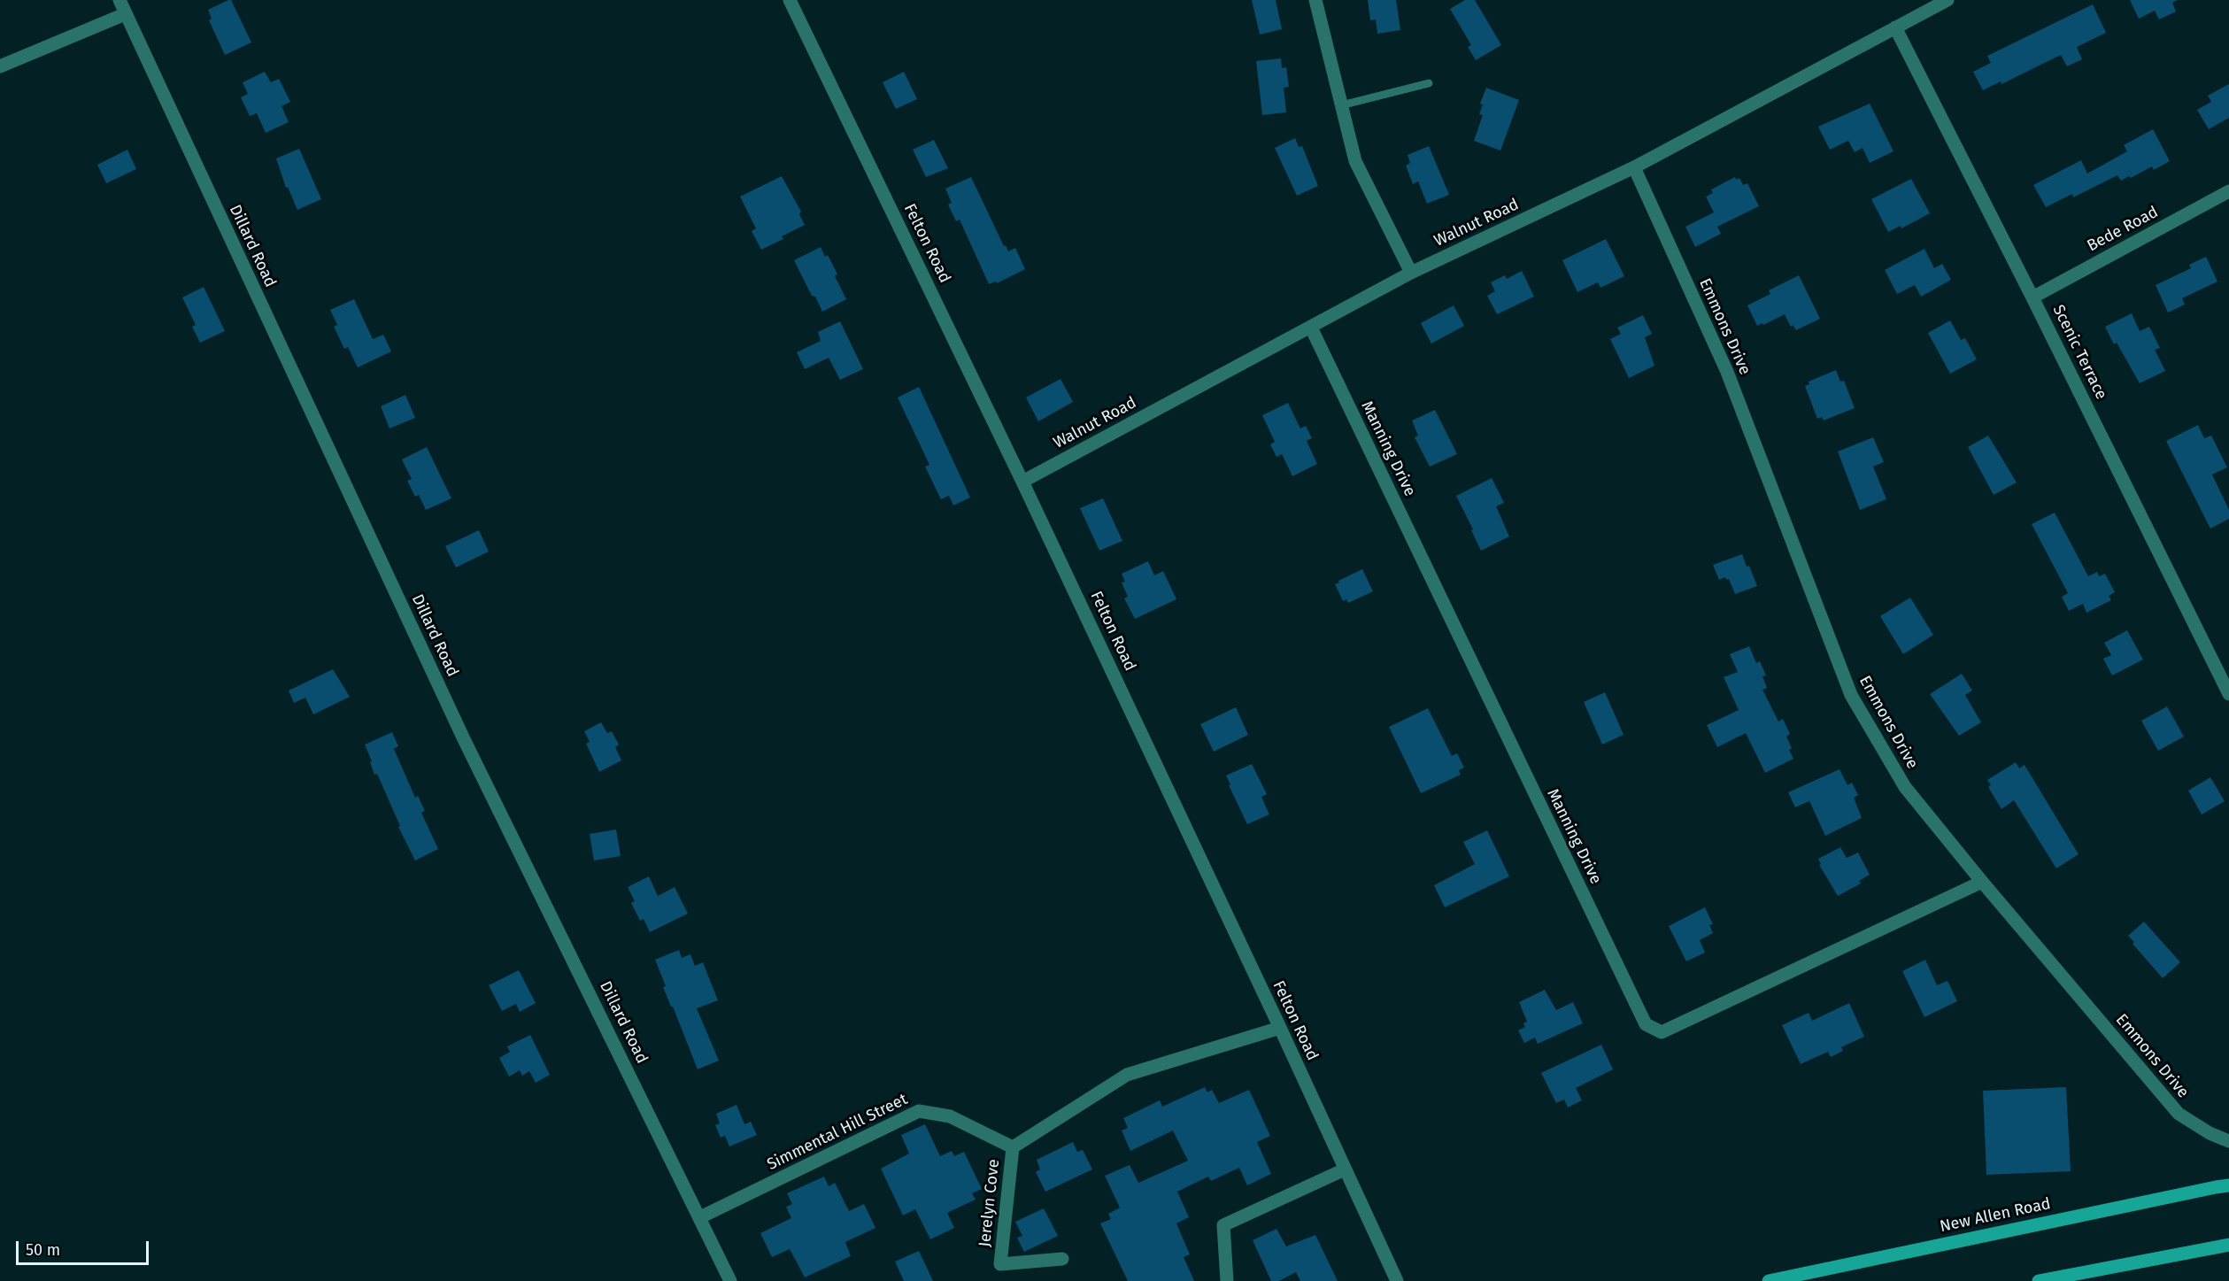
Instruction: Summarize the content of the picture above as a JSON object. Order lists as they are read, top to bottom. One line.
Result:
{"streets":{"main road":["New Allen Road"],"street":["Walnut Road","Bede Road","Felton Road","Dillard Road","Emmons Drive","Scenic Terrace","Manning Drive","Simmental Hill Street","Jerelyn Cove"]},"crossings":[["Walnut Road","Felton Road"],["Walnut Road","Emmons Drive"],["Walnut Road","Scenic Terrace"],["Walnut Road","Manning Drive"],["Bede Road","Scenic Terrace"],["Dillard Road","Simmental Hill Street"],["Emmons Drive","Manning Drive"],["Simmental Hill Street","Jerelyn Cove"]],"scale_bar":"50 m"}
